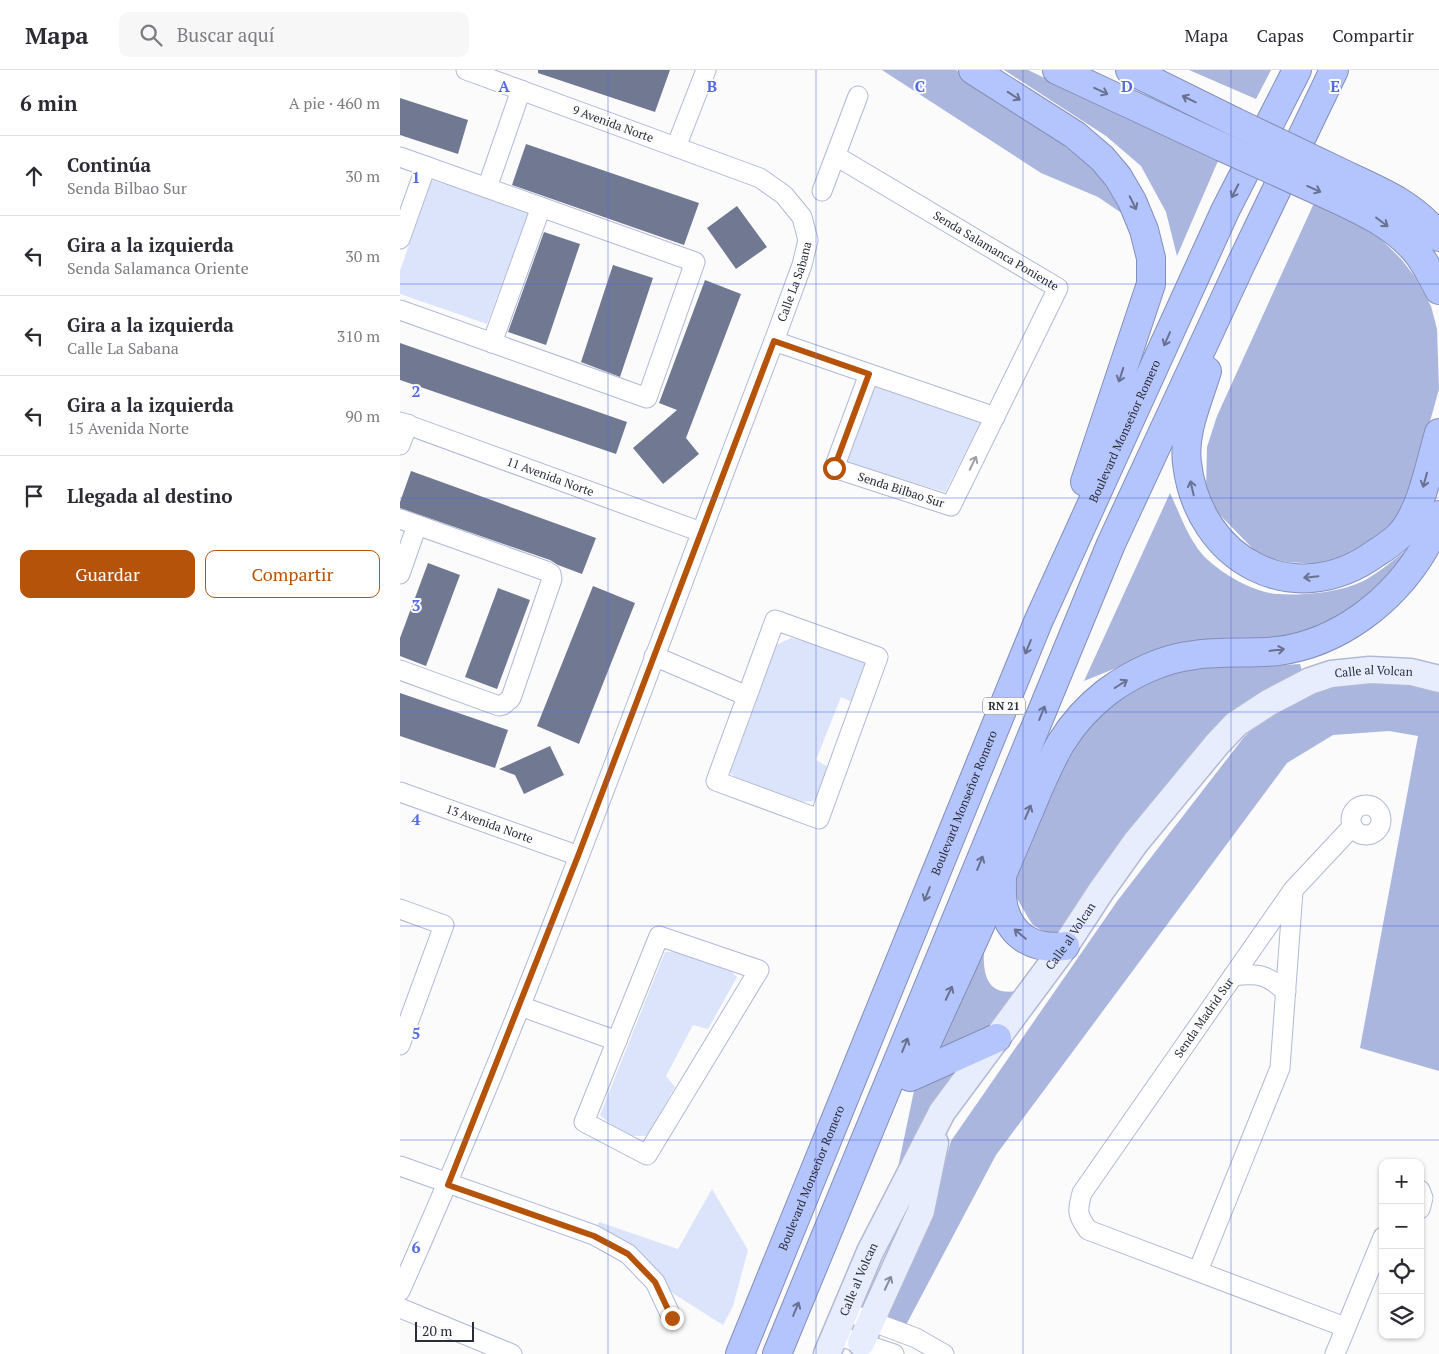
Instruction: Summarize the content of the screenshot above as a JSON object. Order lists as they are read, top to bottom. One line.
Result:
{"streets":{"highway":["Boulevard Monseñor Romero","RN 21"],"street":["9 Avenida Norte","Senda Salamanca Poniente","Calle La Sabana","11 Avenida Norte","Senda Bilbao Sur","Calle al Volcan","13 Avenida Norte","Senda Madrid Sur"]},"crossings":[["9 Avenida Norte","Calle La Sabana"],["Senda Salamanca Poniente","Senda Bilbao Sur"],["Calle La Sabana","11 Avenida Norte"],["Calle La Sabana","13 Avenida Norte"]],"scale_bar":"20 m","page":{"header":"Mapa","search":"Buscar aquí","nav":["Mapa","Capas","Compartir"],"heading":["6 min","A pie · 460 m"],"list":[["Continúa","Senda Bilbao Sur","30 m"],["Gira a la izquierda","Senda Salamanca Oriente","30 m"],["Gira a la izquierda","Calle La Sabana","310 m"],["Gira a la izquierda","15 Avenida Norte","90 m"],"Llegada al destino"],"buttons":["Guardar","Compartir"],"map_buttons":["+","−"],"scale":"20 m"},"grid":{"columns":["A","B","C","D","E"],"rows":["1","2","3","4","5","6"]}}
